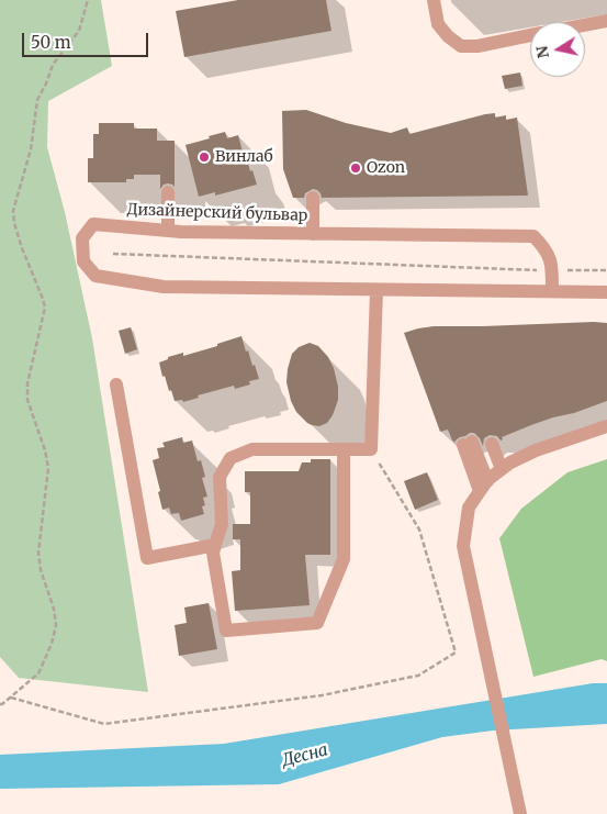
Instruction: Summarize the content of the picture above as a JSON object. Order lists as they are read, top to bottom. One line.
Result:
{"streets":{"street":["Дизайнерский бульвар"]},"water":["Десна"],"places":["Винлаб","Ozon"],"scale_bar":"50 m","north":"left"}
